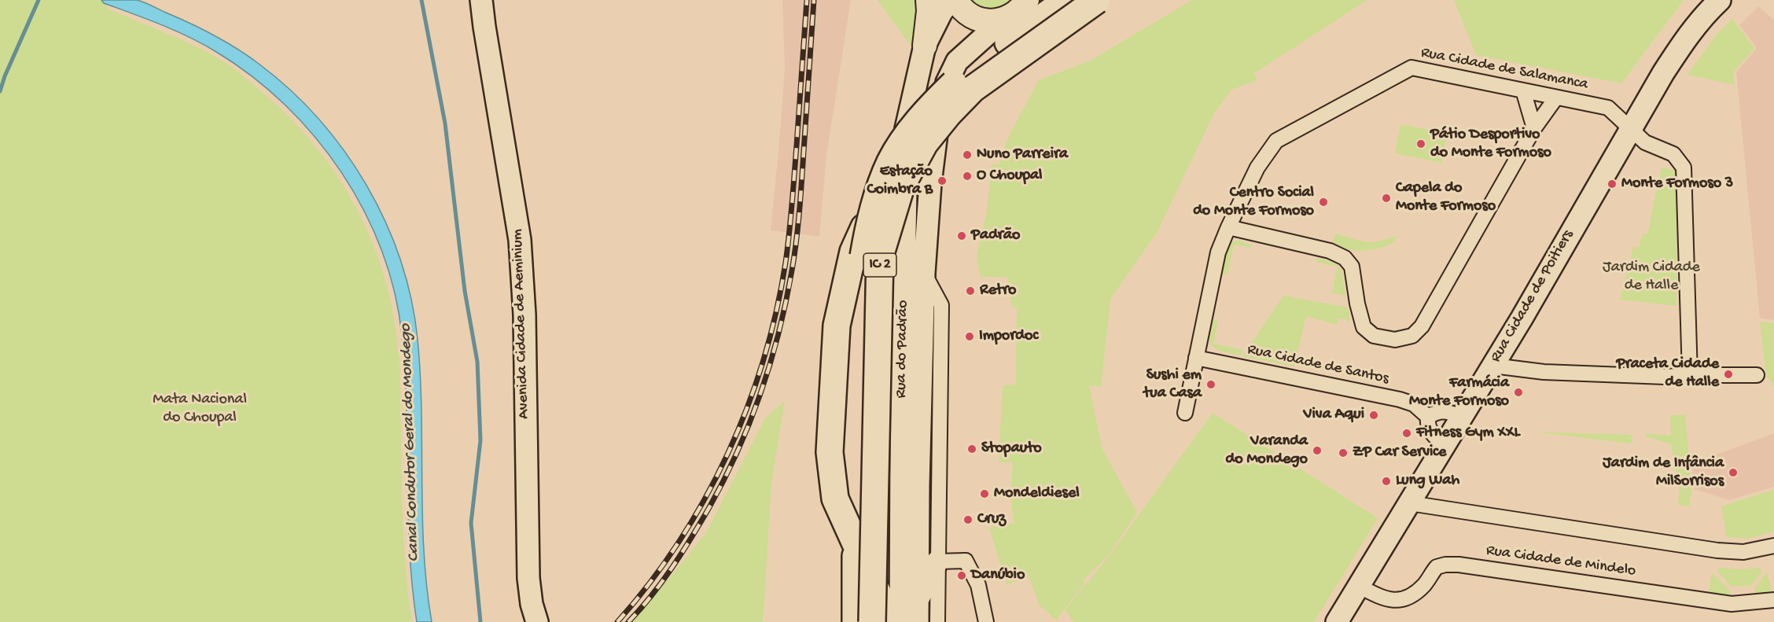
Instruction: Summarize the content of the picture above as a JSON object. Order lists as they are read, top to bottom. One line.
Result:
{"streets":{"highway":["IC 2"],"street":["Rua Cidade de Salamanca","Rua Cidade de Poitiers","Avenida Cidade de Aeminium","Rua do Padrão","Rua Cidade de Santos","Rua Cidade de Mindelo"]},"crossings":[["Rua Cidade de Salamanca","Rua Cidade de Poitiers"],["Rua Cidade de Salamanca","Rua Cidade de Santos"],["Rua Cidade de Poitiers","Rua Cidade de Mindelo"]],"water":["Canal Condutor Geral do Mondego"],"parks":["Jardim Cidade de Halle","Mata Nacional do Choupal"],"places":["Pátio Desportivo do Monte Formoso","Nuno Parreira","O Choupal","Estação Coimbra B","Monte Formoso 3","Capela do Monte Formoso","Centro Social do Monte Formoso","Padrão","Retro","Impordoc","Praceta Cidade de Halle","Sushi em tua Casa","Farmácia Monte Formoso","Viva Aqui","Fitness Gym XXL","Stopauto","Varanda do Mondego","ZP Car Service","Jardim de Infância MilSorrisos","Lung Wah","Mondeldiesel","Cruz","Danúbio"]}
